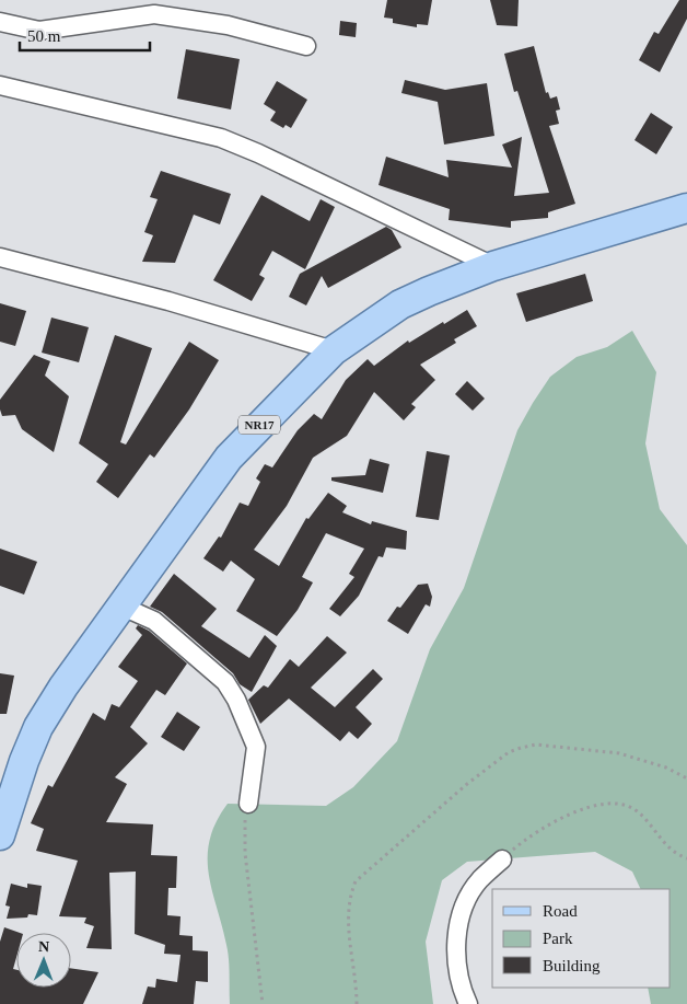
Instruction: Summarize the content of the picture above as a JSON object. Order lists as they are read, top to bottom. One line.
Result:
{"streets":{"main road":["NR17"]},"legend":["Road","Park","Building"],"scale_bar":"50 m","north":"top"}
